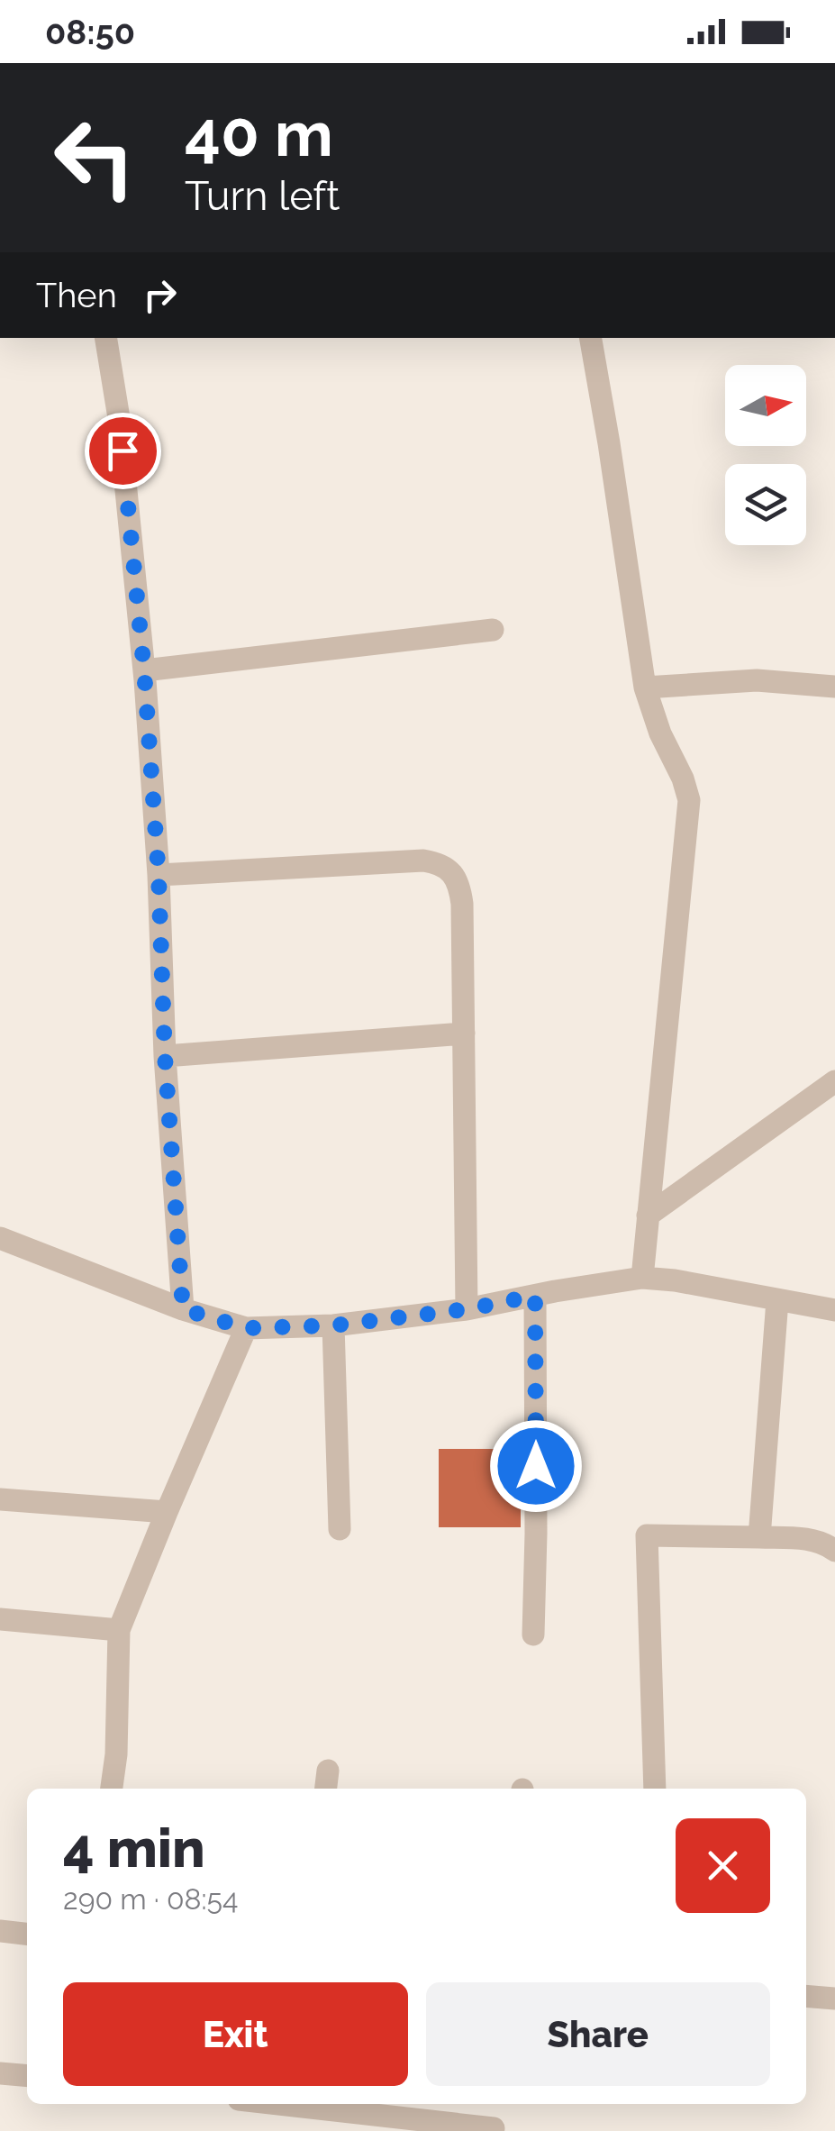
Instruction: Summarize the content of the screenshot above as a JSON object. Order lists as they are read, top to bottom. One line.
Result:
{"north":"right","page":{"status":"08:50","turn":["40 m","Turn left"],"then":"Then","heading":["4 min","290 m · 08:54"],"buttons":["Exit","Share"]}}
